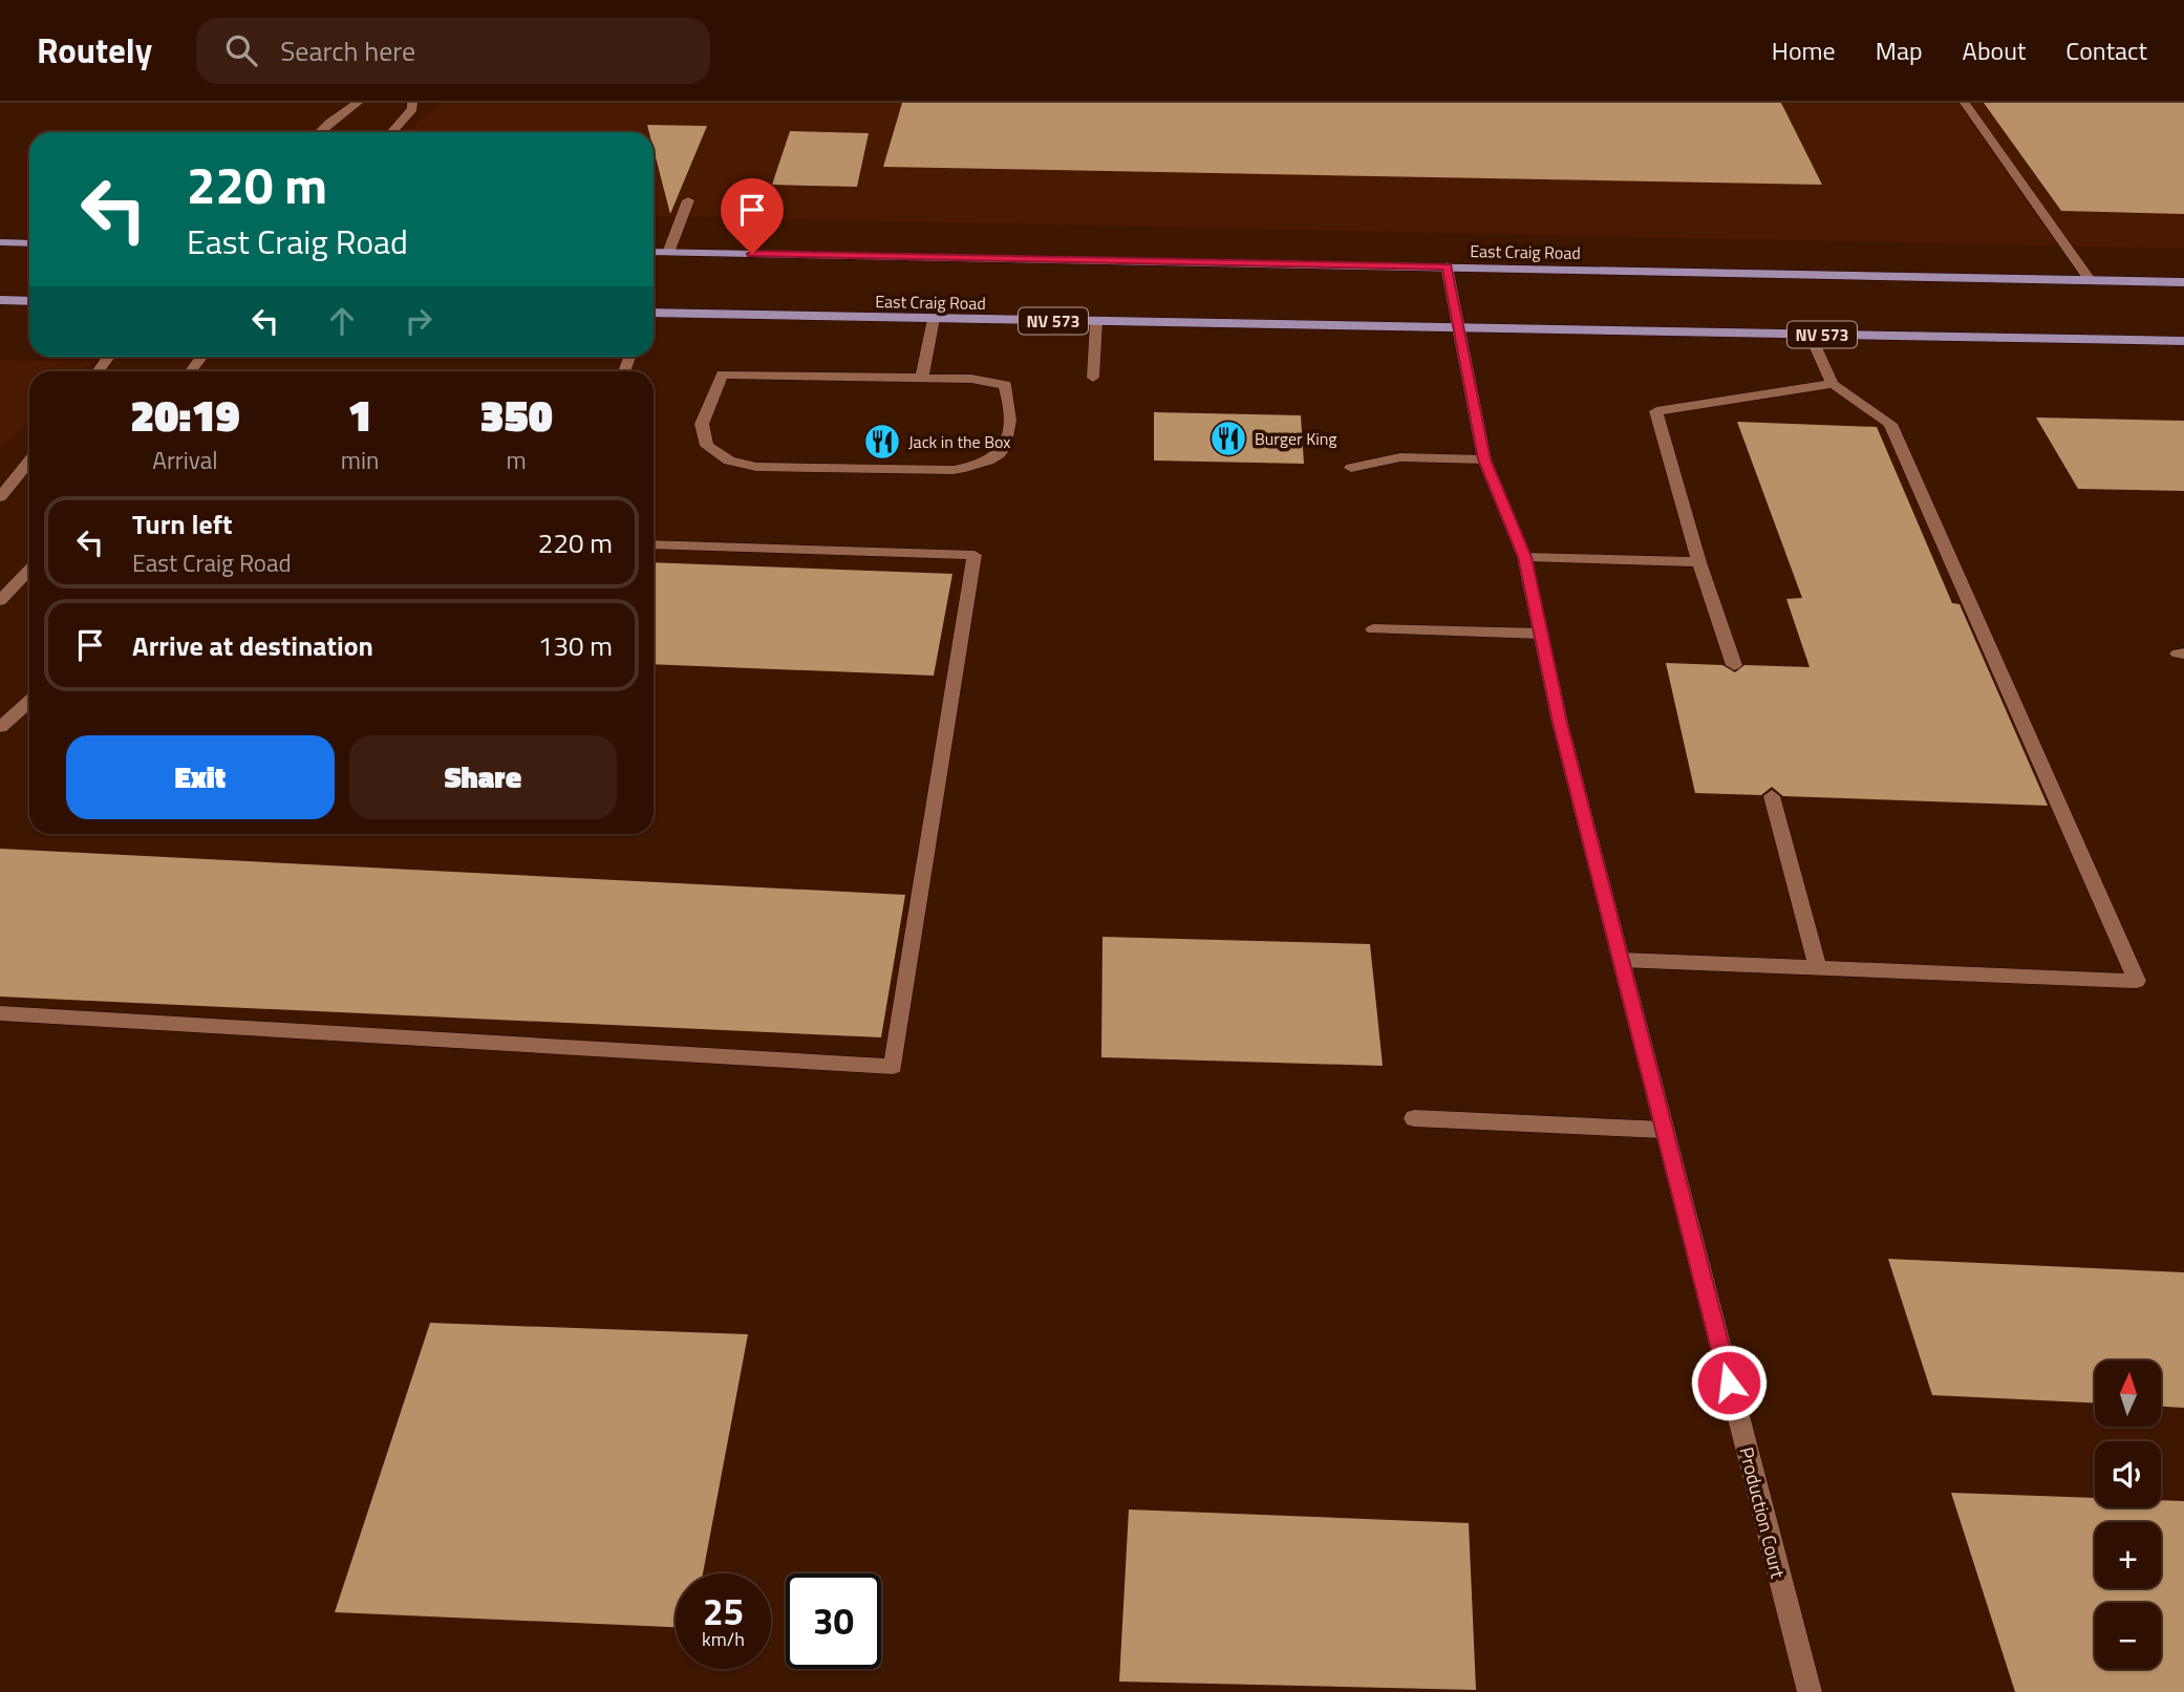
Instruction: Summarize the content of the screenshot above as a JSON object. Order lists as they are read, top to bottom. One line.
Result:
{"streets":{"main road":["East Craig Road","NV 573"],"street":["Production Court"]},"crossings":[["East Craig Road","Production Court"]],"places":{"restaurant":["Burger King","Jack in the Box"]},"north":"top","page":{"header":"Routely","search":"Search here","nav":["Home","Map","About","Contact"],"turn":["220 m","East Craig Road"],"eta":["20:19","Arrival","1","min","350","m"],"list":[{"name":"Turn left","note":"East Craig Road","value":"220 m"},{"name":"Arrive at destination","value":"130 m"}],"buttons":["Exit","Share"],"map_buttons":["+","−"],"speed":"25 km/h","limit":"30"}}
